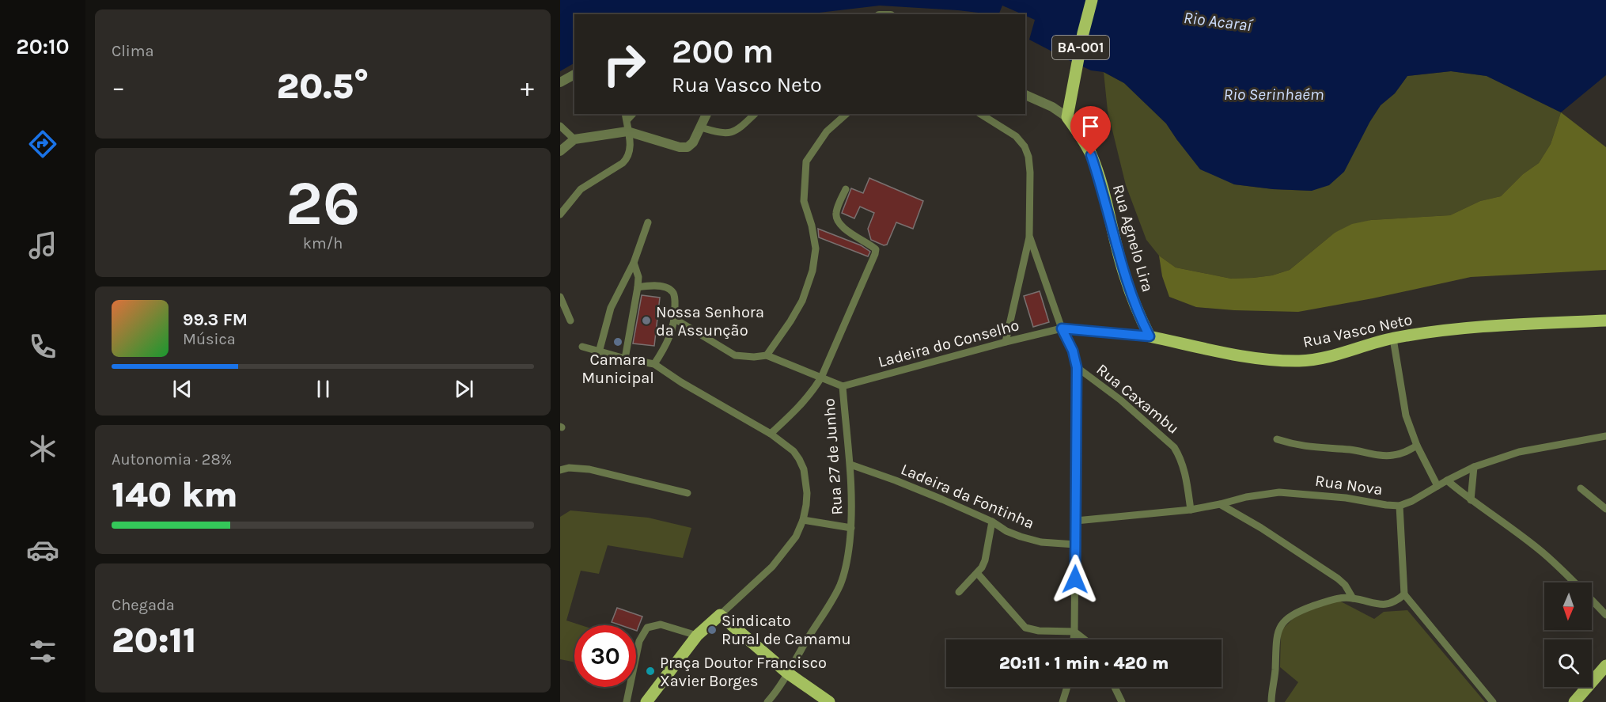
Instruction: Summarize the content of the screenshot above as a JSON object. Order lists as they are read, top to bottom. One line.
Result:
{"streets":{"main road":["BA-001","Rua Agnelo Lira","Rua Vasco Neto"],"street":["Ladeira do Conselho","Rua Caxambu","Rua 27 de Junho","Rua Nova","Ladeira da Fontinha"]},"crossings":[["BA-001","Rua Agnelo Lira"],["Rua Agnelo Lira","Rua Vasco Neto"],["Rua Vasco Neto","Ladeira do Conselho"],["Ladeira do Conselho","Rua 27 de Junho"],["Rua Caxambu","Rua Nova"],["Rua 27 de Junho","Ladeira da Fontinha"]],"water":["Rio Acaraí","Rio Serinhaém"],"places":["Nossa Senhora da Assunção","Camara Municipal","Sindicato Rural de Camamu","Praça Doutor Francisco Xavier Borges"],"north":"bottom","page":{"tabs":"20:10","tile":["Clima",["26","km/h"],["Autonomia · 28%","140 km"],["Chegada","20:11"]],"turn":["200 m","Rua Vasco Neto"],"heat":["−","20.5°","+"],"song":["99.3 FM","Música"],"limit":"30","trip":"20:11 · 1 min · 420 m"}}
